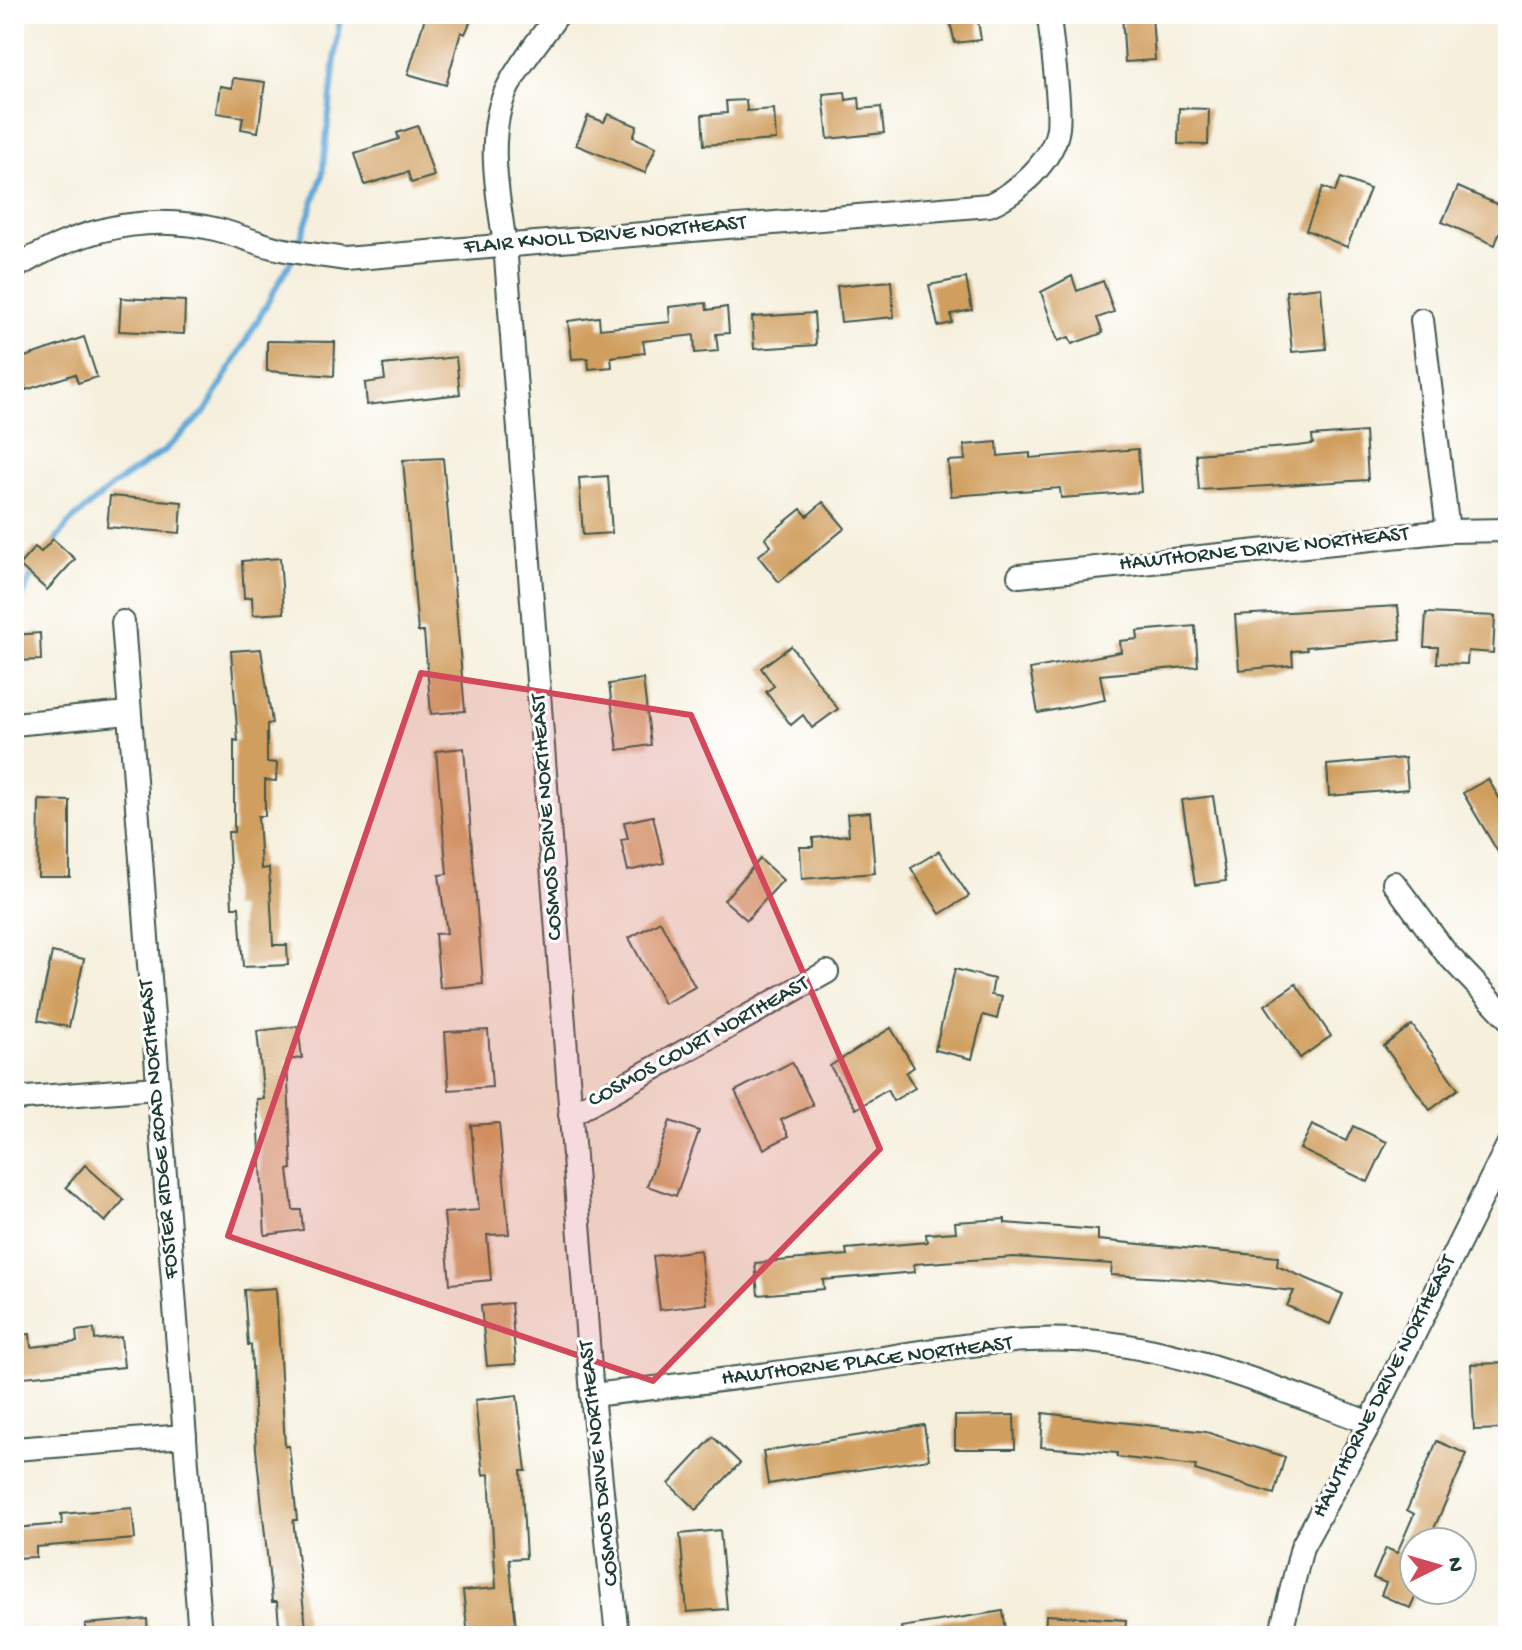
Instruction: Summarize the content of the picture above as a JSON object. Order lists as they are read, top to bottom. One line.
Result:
{"streets":{"street":["FLAIR KNOLL DRIVE NORTHEAST","HAWTHORNE DRIVE NORTHEAST","COSMOS DRIVE NORTHEAST","COSMOS COURT NORTHEAST","FOSTER RIDGE ROAD NORTHEAST","HAWTHORNE PLACE NORTHEAST"]},"crossings":[["FLAIR KNOLL DRIVE NORTHEAST","COSMOS DRIVE NORTHEAST"],["HAWTHORNE DRIVE NORTHEAST","HAWTHORNE PLACE NORTHEAST"],["COSMOS DRIVE NORTHEAST","COSMOS COURT NORTHEAST"],["COSMOS DRIVE NORTHEAST","HAWTHORNE PLACE NORTHEAST"]],"north":"right"}
